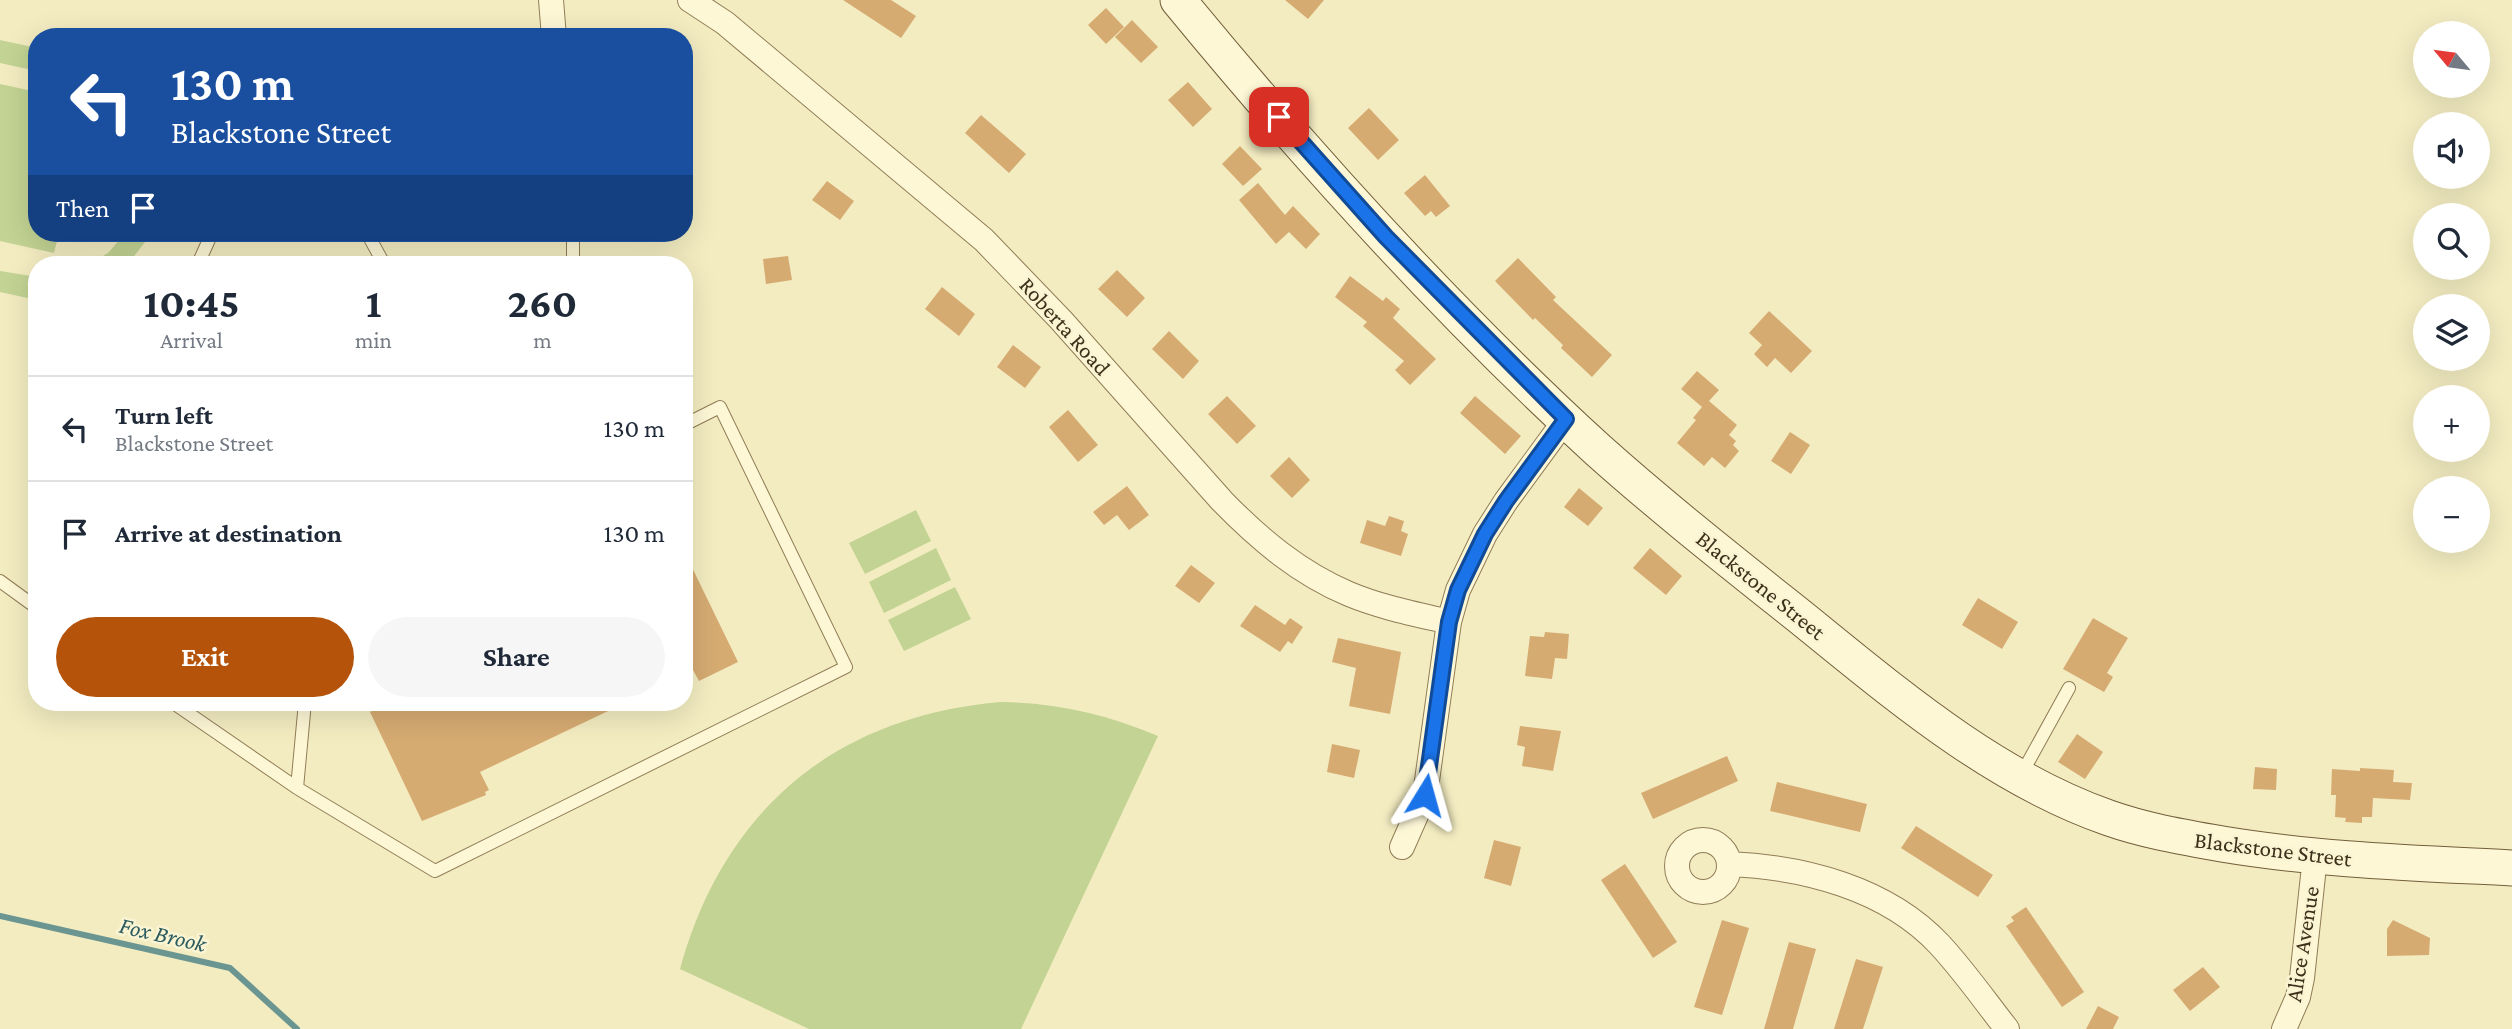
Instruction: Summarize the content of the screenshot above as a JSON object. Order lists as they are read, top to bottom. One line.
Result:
{"streets":{"main road":["Blackstone Street"],"street":["Roberta Road","Alice Avenue"]},"crossings":[["Blackstone Street","Alice Avenue"]],"water":["Fox Brook"],"north":"top left","page":{"map_buttons":["+","−"],"turn":["130 m","Blackstone Street"],"then":"Then","eta":["10:45","Arrival","1","min","260","m"],"list":[{"name":"Turn left","note":"Blackstone Street","value":"130 m"},{"name":"Arrive at destination","value":"130 m"}],"buttons":["Exit","Share"]}}
